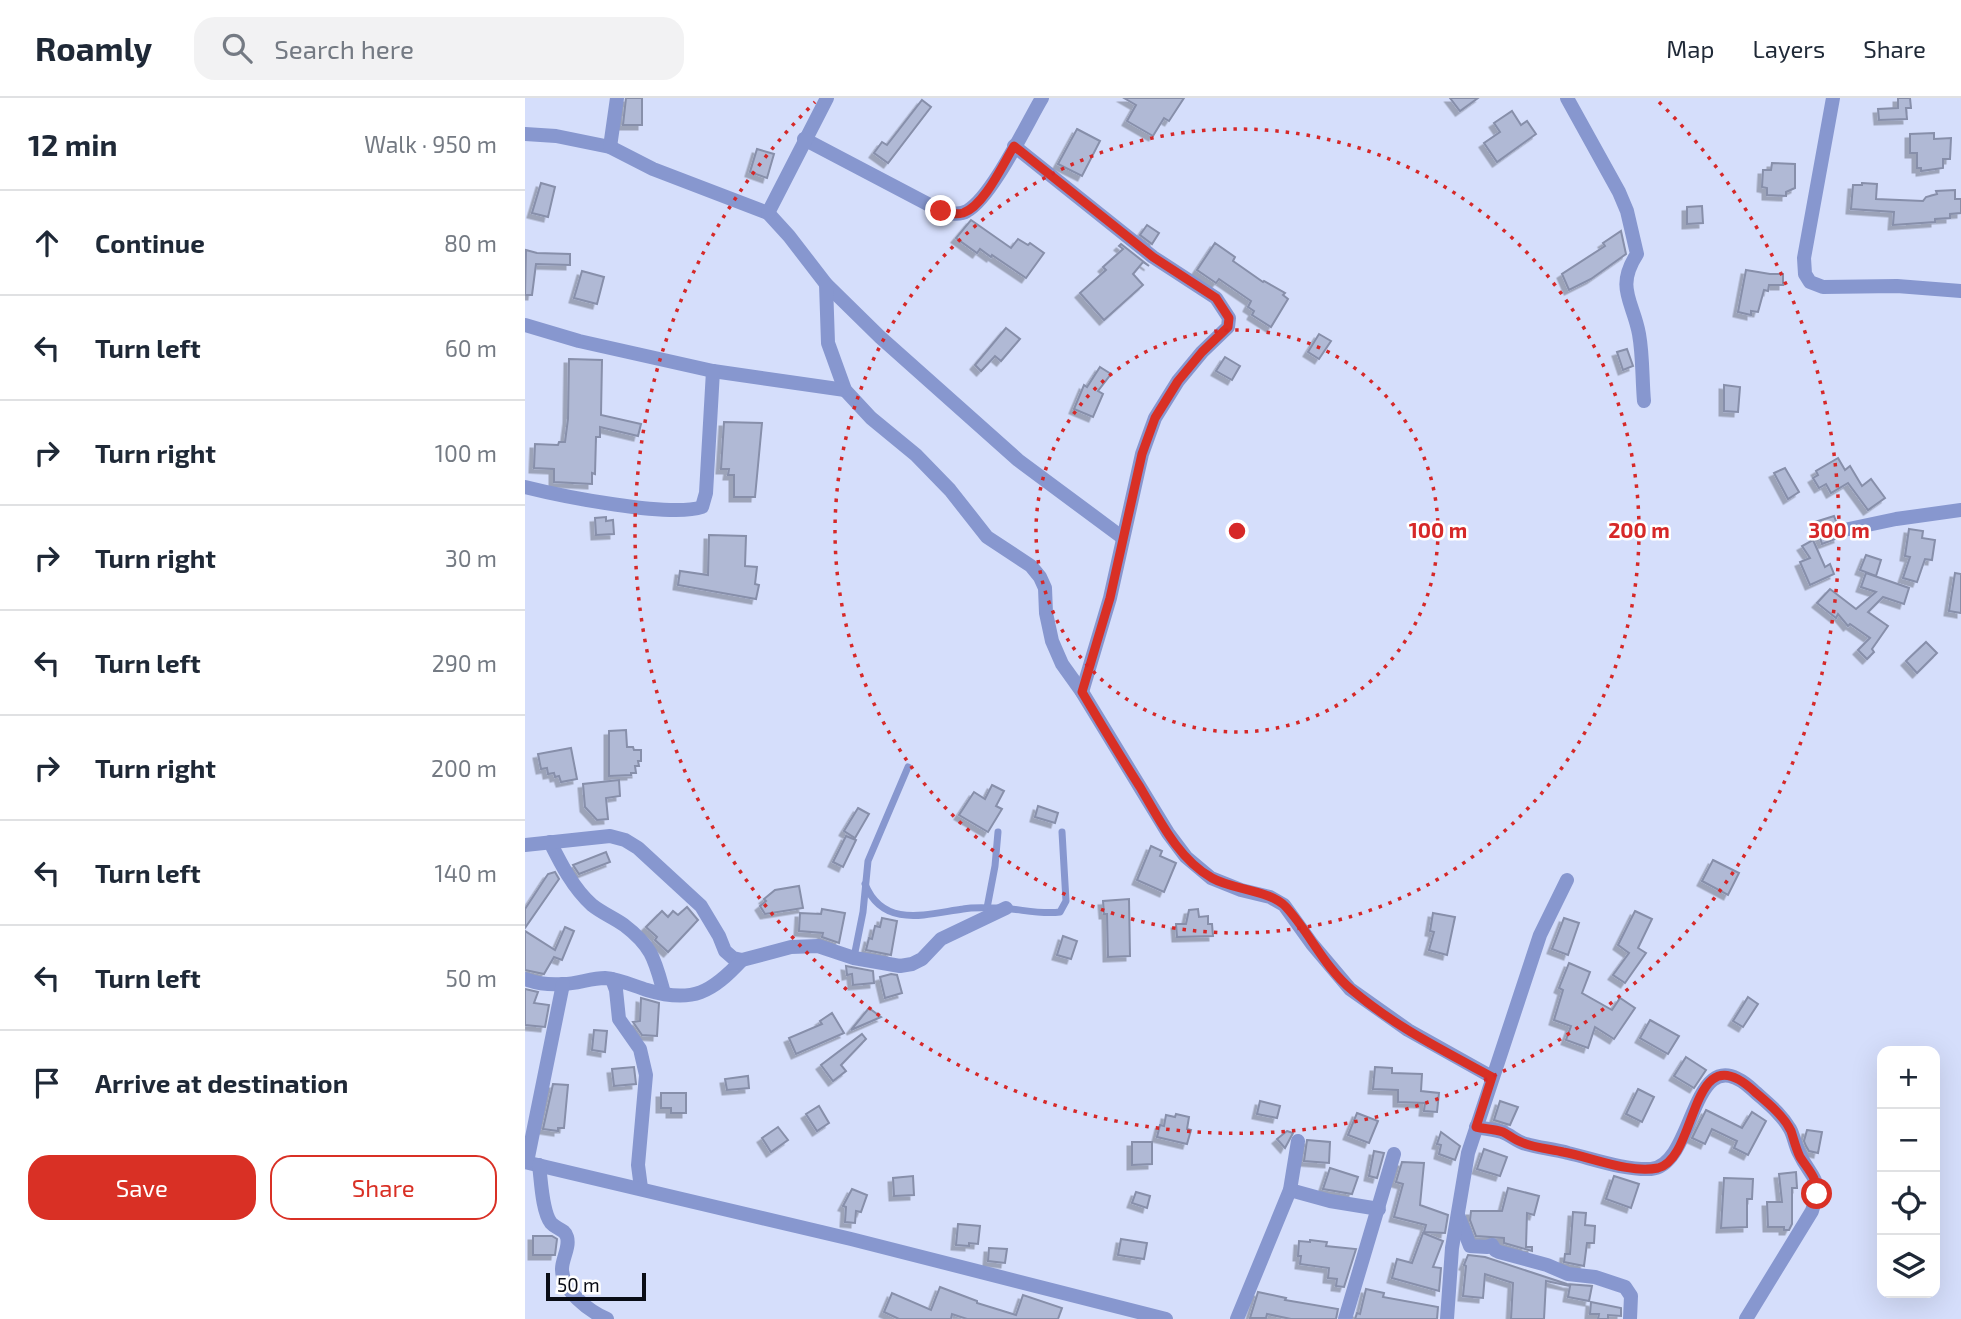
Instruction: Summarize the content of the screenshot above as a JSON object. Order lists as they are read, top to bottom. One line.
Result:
{"scale_bar":"50 m","page":{"header":"Roamly","search":"Search here","nav":["Map","Layers","Share"],"heading":["12 min","Walk · 950 m"],"list":[["Continue","80 m"],["Turn left","60 m"],["Turn right","100 m"],["Turn right","30 m"],["Turn left","290 m"],["Turn right","200 m"],["Turn left","140 m"],["Turn left","50 m"],"Arrive at destination"],"map_buttons":["+","−"],"buttons":["Save","Share"],"scale":"50 m"},"rings":["100 m","200 m","300 m"]}
